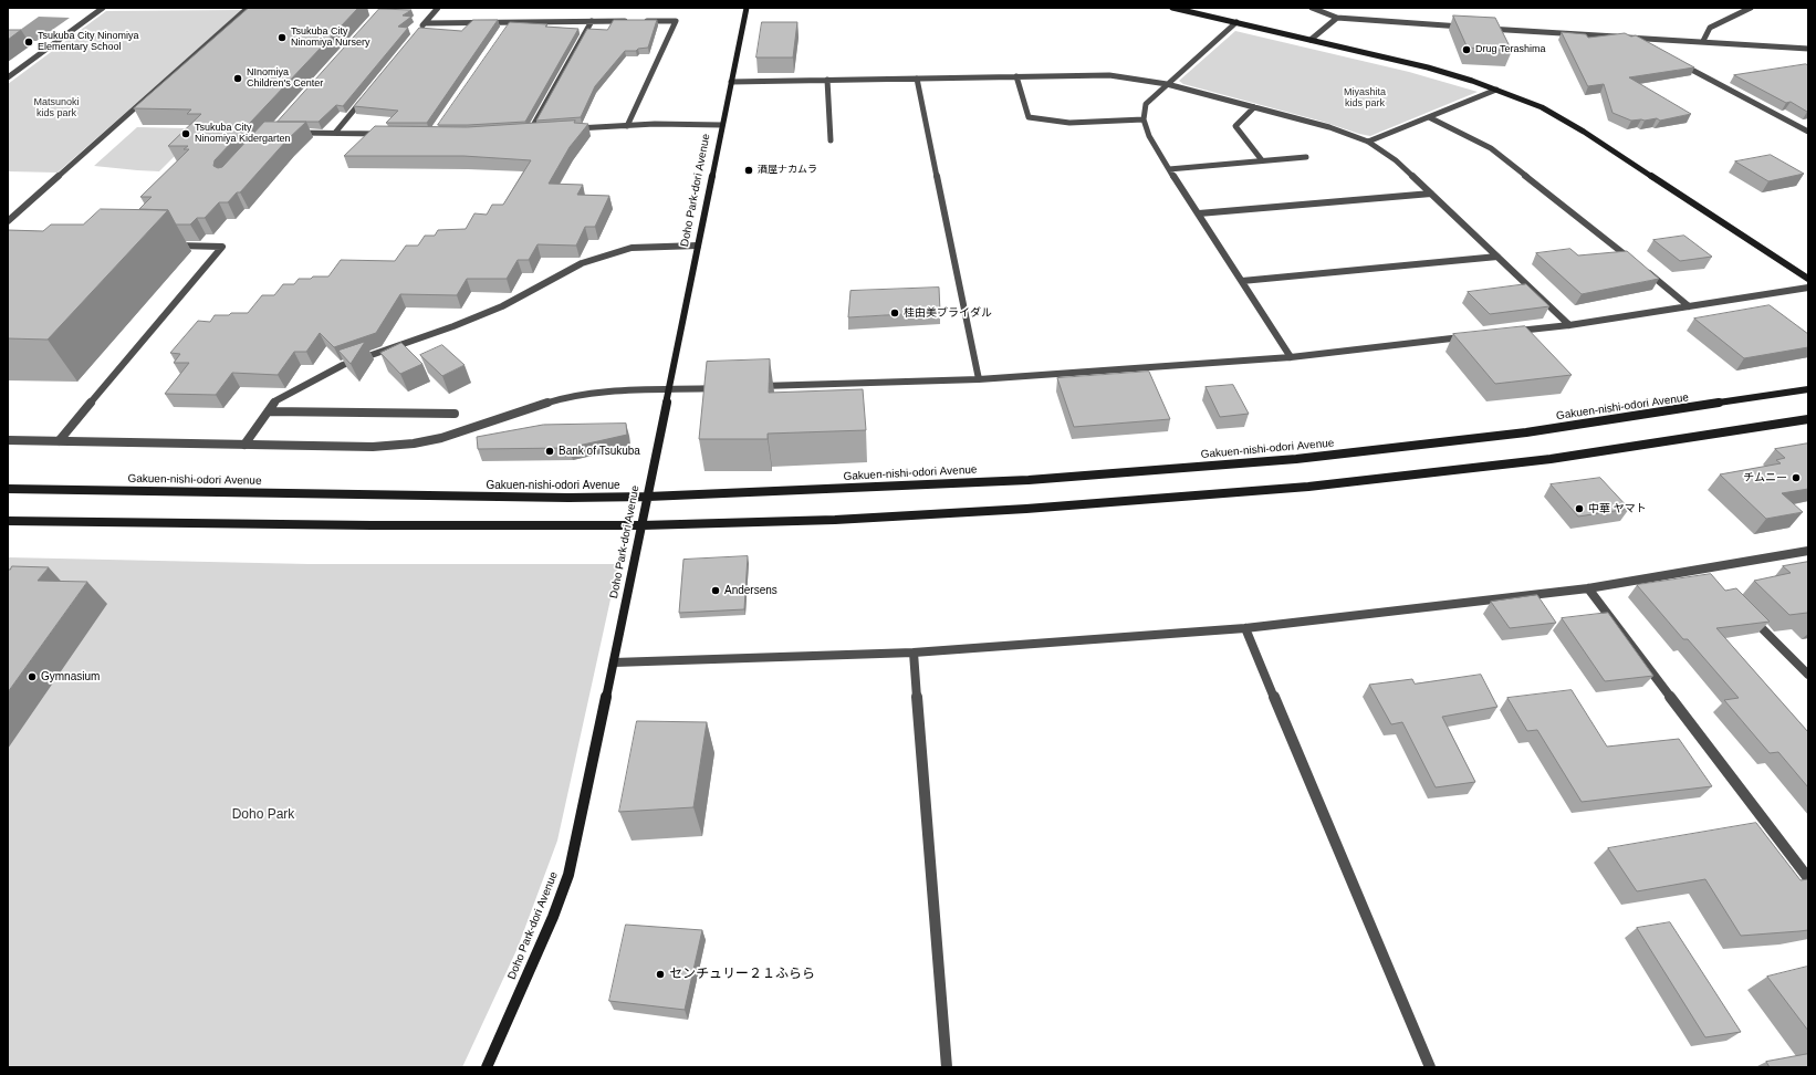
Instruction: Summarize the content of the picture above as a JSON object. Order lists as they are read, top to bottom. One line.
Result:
{"streets":{"main road":["Doho Park-dori Avenue","Gakuen-nishi-odori Avenue"]},"crossings":[["Doho Park-dori Avenue","Gakuen-nishi-odori Avenue"]],"parks":["Miyashita kids park","Matsunoki kids park","Doho Park"],"places":["Tsukuba City Ninomiya Nursery","Tsukuba City Ninomiya Elementary School","Drug Terashima","NInomiya Children's Center","Tsukuba City Ninomiya Kidergarten","酒屋ナカムラ","桂由美ブライダル","Bank of Tsukuba","チムニー","中華 ヤマト","Andersens","Gymnasium","センチュリー２１ふらら"]}
